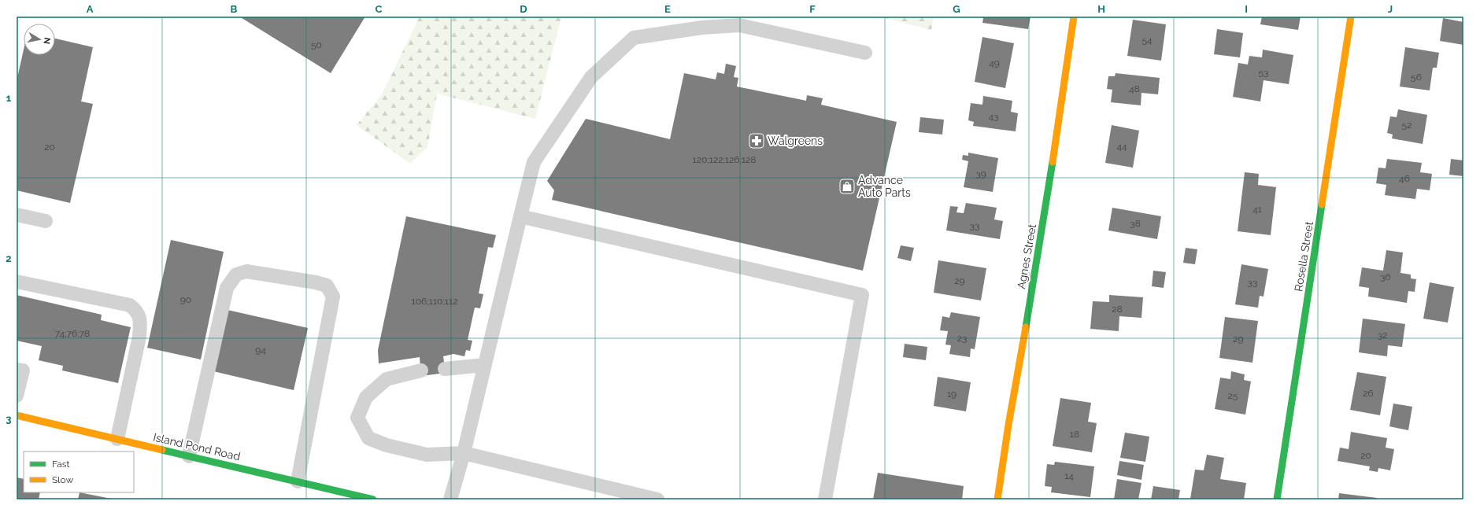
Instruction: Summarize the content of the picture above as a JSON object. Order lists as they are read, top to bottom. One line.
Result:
{"streets":{"street":["Agnes Street","Rosella Street","Island Pond Road"]},"places":{"pharmacy":["Walgreens"],"shop":["Advance Auto Parts"]},"house_numbers":["54","50","49","53","56","48","43","52","44","20","120;122;126;128","39","46","41","38","33","36","29","33","90","106;110;112","28","74;76;78","32","23","29","94","26","19","25","18","20","14"],"legend":["Fast","Slow"],"north":"right","grid":{"columns":["A","B","C","D","E","F","G","H","I","J"],"rows":["1","2","3"]}}
